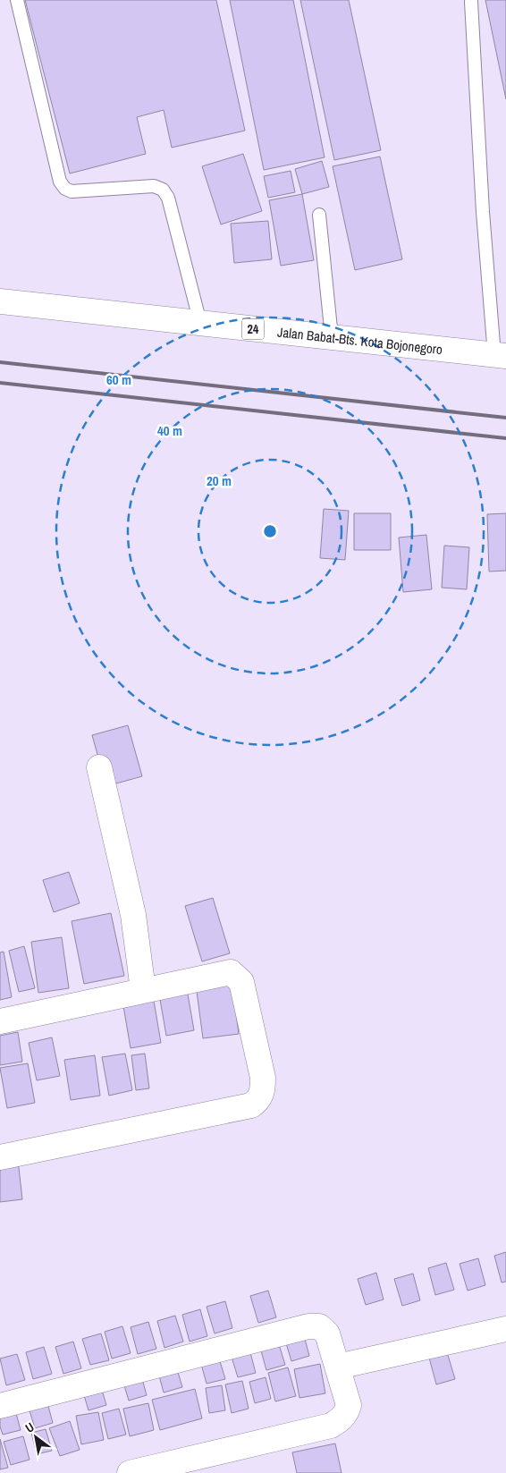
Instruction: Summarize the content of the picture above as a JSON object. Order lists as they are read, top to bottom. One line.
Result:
{"streets":{"main road":["24","Jalan Babat-Bts. Kota Bojonegoro"]},"north":"top left","rings":["60 m","40 m","20 m"]}
